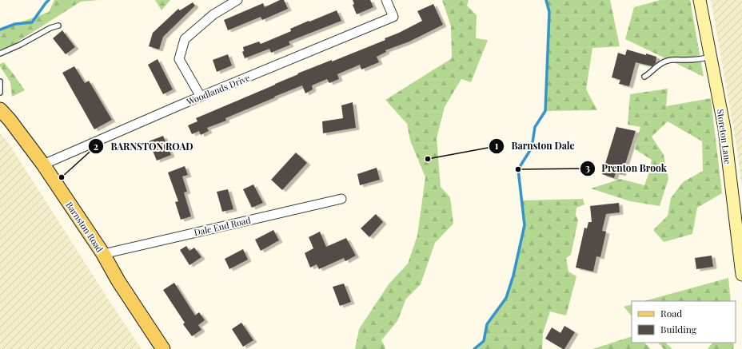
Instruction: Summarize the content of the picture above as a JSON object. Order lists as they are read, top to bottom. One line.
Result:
{"streets":{"main road":["Barnston Road"],"street":["Woodlands Drive","Storeton Lane","Dale End Road"]},"crossings":[["Woodlands Drive","Barnston Road"],["Dale End Road","Barnston Road"]],"places":["Barnston Dale","Prenton Brook","BARNSTON ROAD"],"legend":["Road","Building"]}
